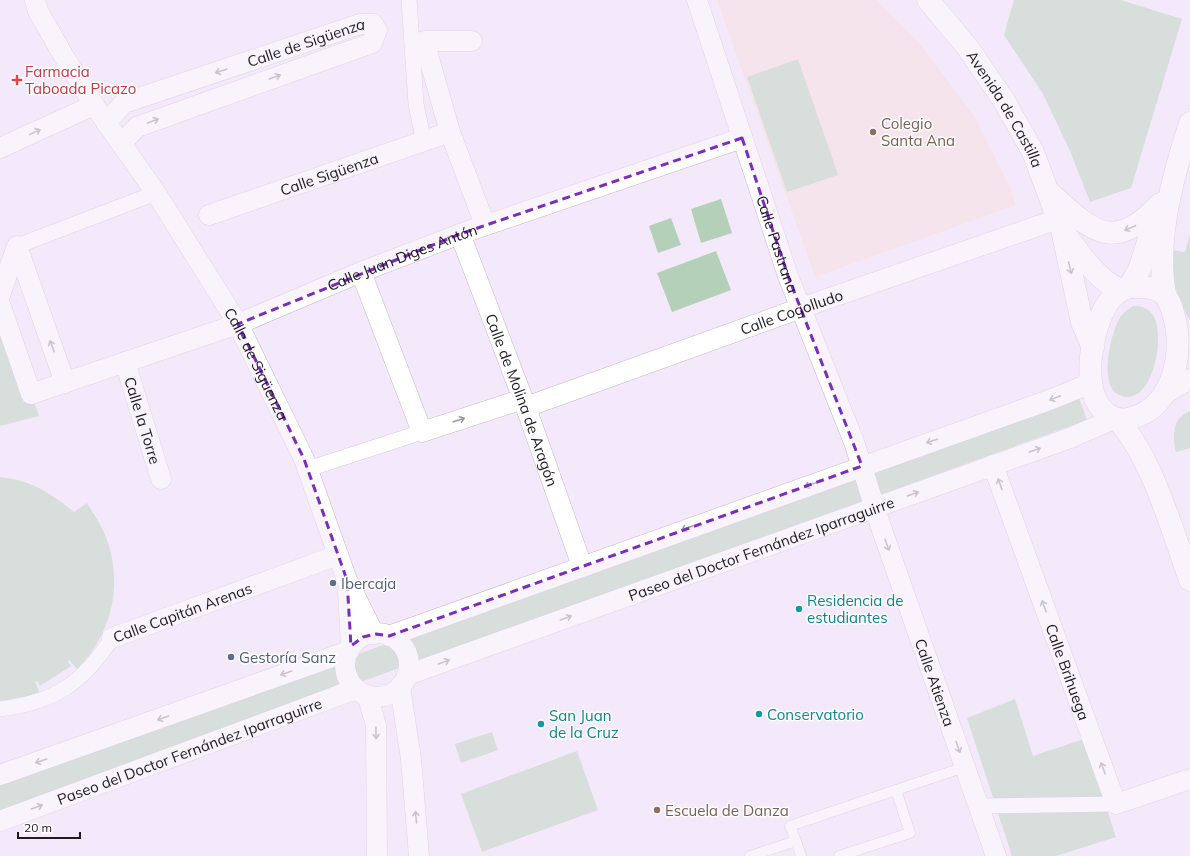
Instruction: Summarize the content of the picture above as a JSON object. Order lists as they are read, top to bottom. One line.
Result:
{"streets":{"street":["Calle de Sigüenza","Avenida de Castilla","Calle Sigüenza","Calle Pastrana","Calle Juan Diges Antón","Calle Cogolludo","Calle de Molina de Aragón","Calle la Torre","Paseo del Doctor Fernández Iparraguirre","Calle Capitán Arenas","Calle Brihuega","Calle Atienza"]},"crossings":[["Calle de Sigüenza","Calle Juan Diges Antón"],["Calle de Sigüenza","Paseo del Doctor Fernández Iparraguirre"],["Calle de Sigüenza","Calle Capitán Arenas"],["Avenida de Castilla","Calle Cogolludo"],["Avenida de Castilla","Paseo del Doctor Fernández Iparraguirre"],["Calle Pastrana","Calle Juan Diges Antón"],["Calle Pastrana","Calle Cogolludo"],["Calle Pastrana","Paseo del Doctor Fernández Iparraguirre"],["Calle Pastrana","Calle Atienza"],["Calle Juan Diges Antón","Calle de Molina de Aragón"],["Calle Juan Diges Antón","Calle la Torre"],["Calle Cogolludo","Calle de Molina de Aragón"],["Paseo del Doctor Fernández Iparraguirre","Calle Brihuega"],["Paseo del Doctor Fernández Iparraguirre","Calle Atienza"]],"one_way":["Calle Atienza"],"places":{"health":["Farmacia Taboada Picazo"],"other":["Colegio Santa Ana","Ibercaja","Residencia de estudiantes","Gestoría Sanz","Conservatorio","San Juan de la Cruz","Escuela de Danza"]},"scale_bar":"20 m"}
